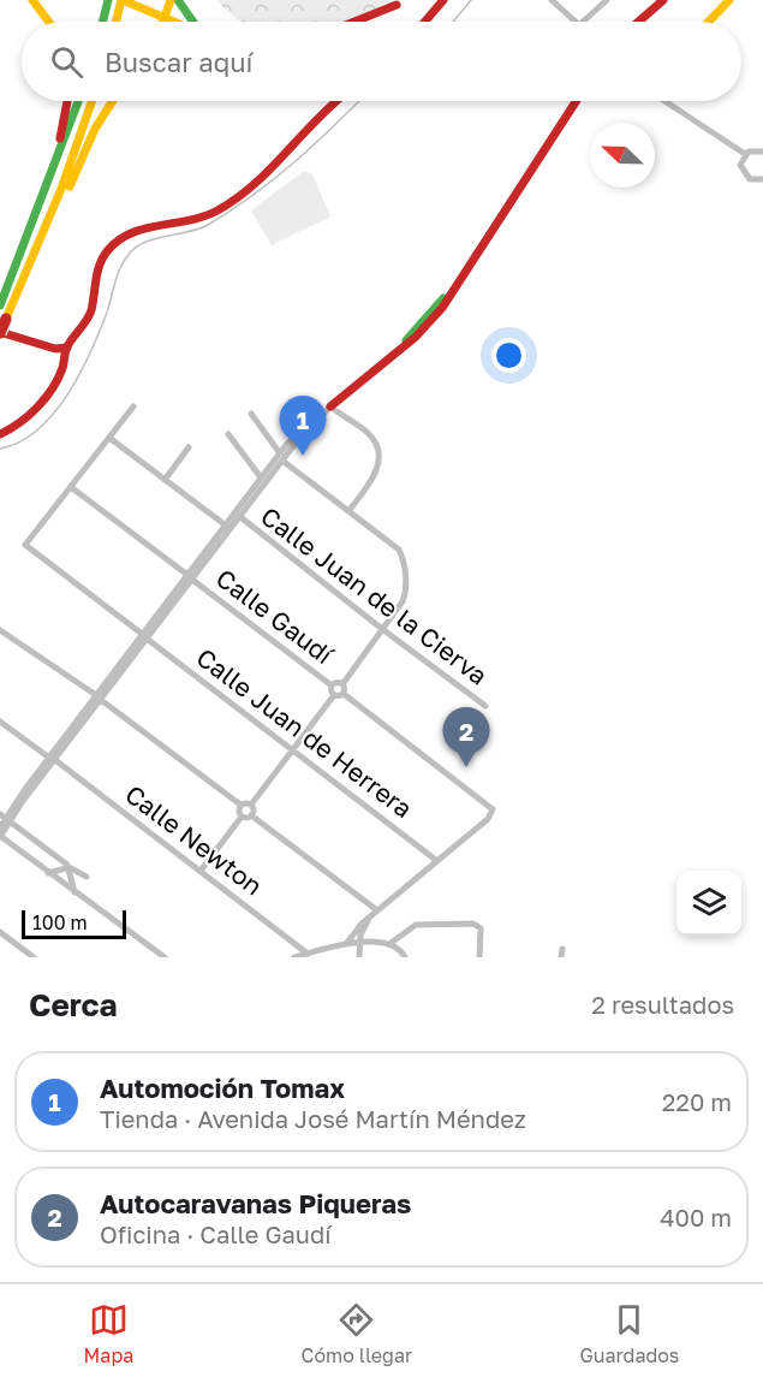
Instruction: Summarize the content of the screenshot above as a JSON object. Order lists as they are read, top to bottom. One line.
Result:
{"streets":{"street":["Calle Juan de la Cierva","Calle Gaudí","Calle Juan de Herrera","Calle Newton"]},"crossings":[["Calle Gaudí","Calle Juan de Herrera"]],"scale_bar":"100 m","north":"top left","page":{"search":"Buscar aquí","pins":["1","2"],"scale":"100 m","heading":["Cerca","2 resultados"],"list":[{"mark":"1","name":"Automoción Tomax","note":"Tienda · Avenida José Martín Méndez","value":"220 m"},{"mark":"2","name":"Autocaravanas Piqueras","note":"Oficina · Calle Gaudí","value":"400 m"}],"nav":["Mapa","Cómo llegar","Guardados"]}}
